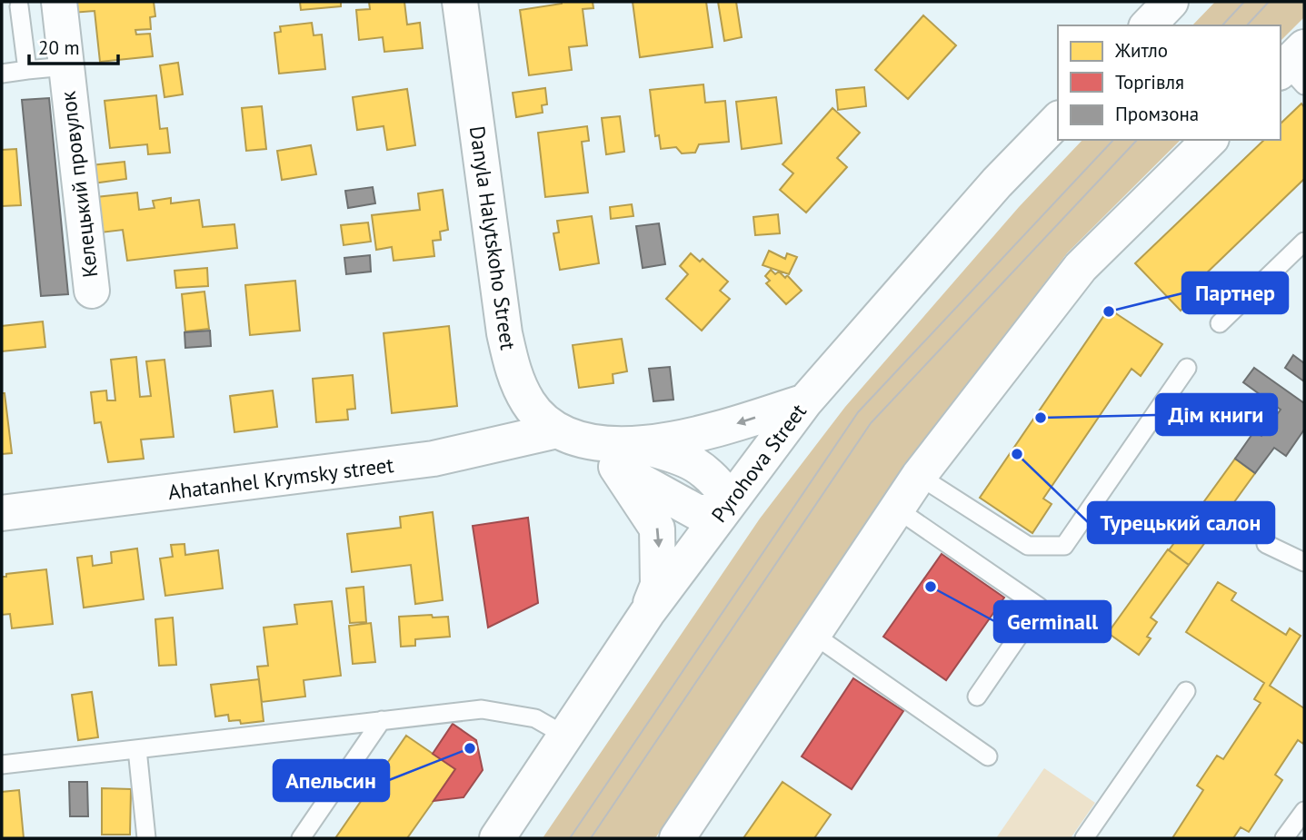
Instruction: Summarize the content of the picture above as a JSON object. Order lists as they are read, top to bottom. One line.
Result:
{"streets":{"main road":["Келецький провулок","Danyla Halytskoho Street","Pyrohova Street","Ahatanhel Krymsky street"]},"crossings":[["Danyla Halytskoho Street","Pyrohova Street"],["Danyla Halytskoho Street","Ahatanhel Krymsky street"]],"places":["Партнер","Дім книги","Турецький салон","Germinall","Апельсин"],"legend":["Житло","Торгівля","Промзона"],"scale_bar":"20 m"}
